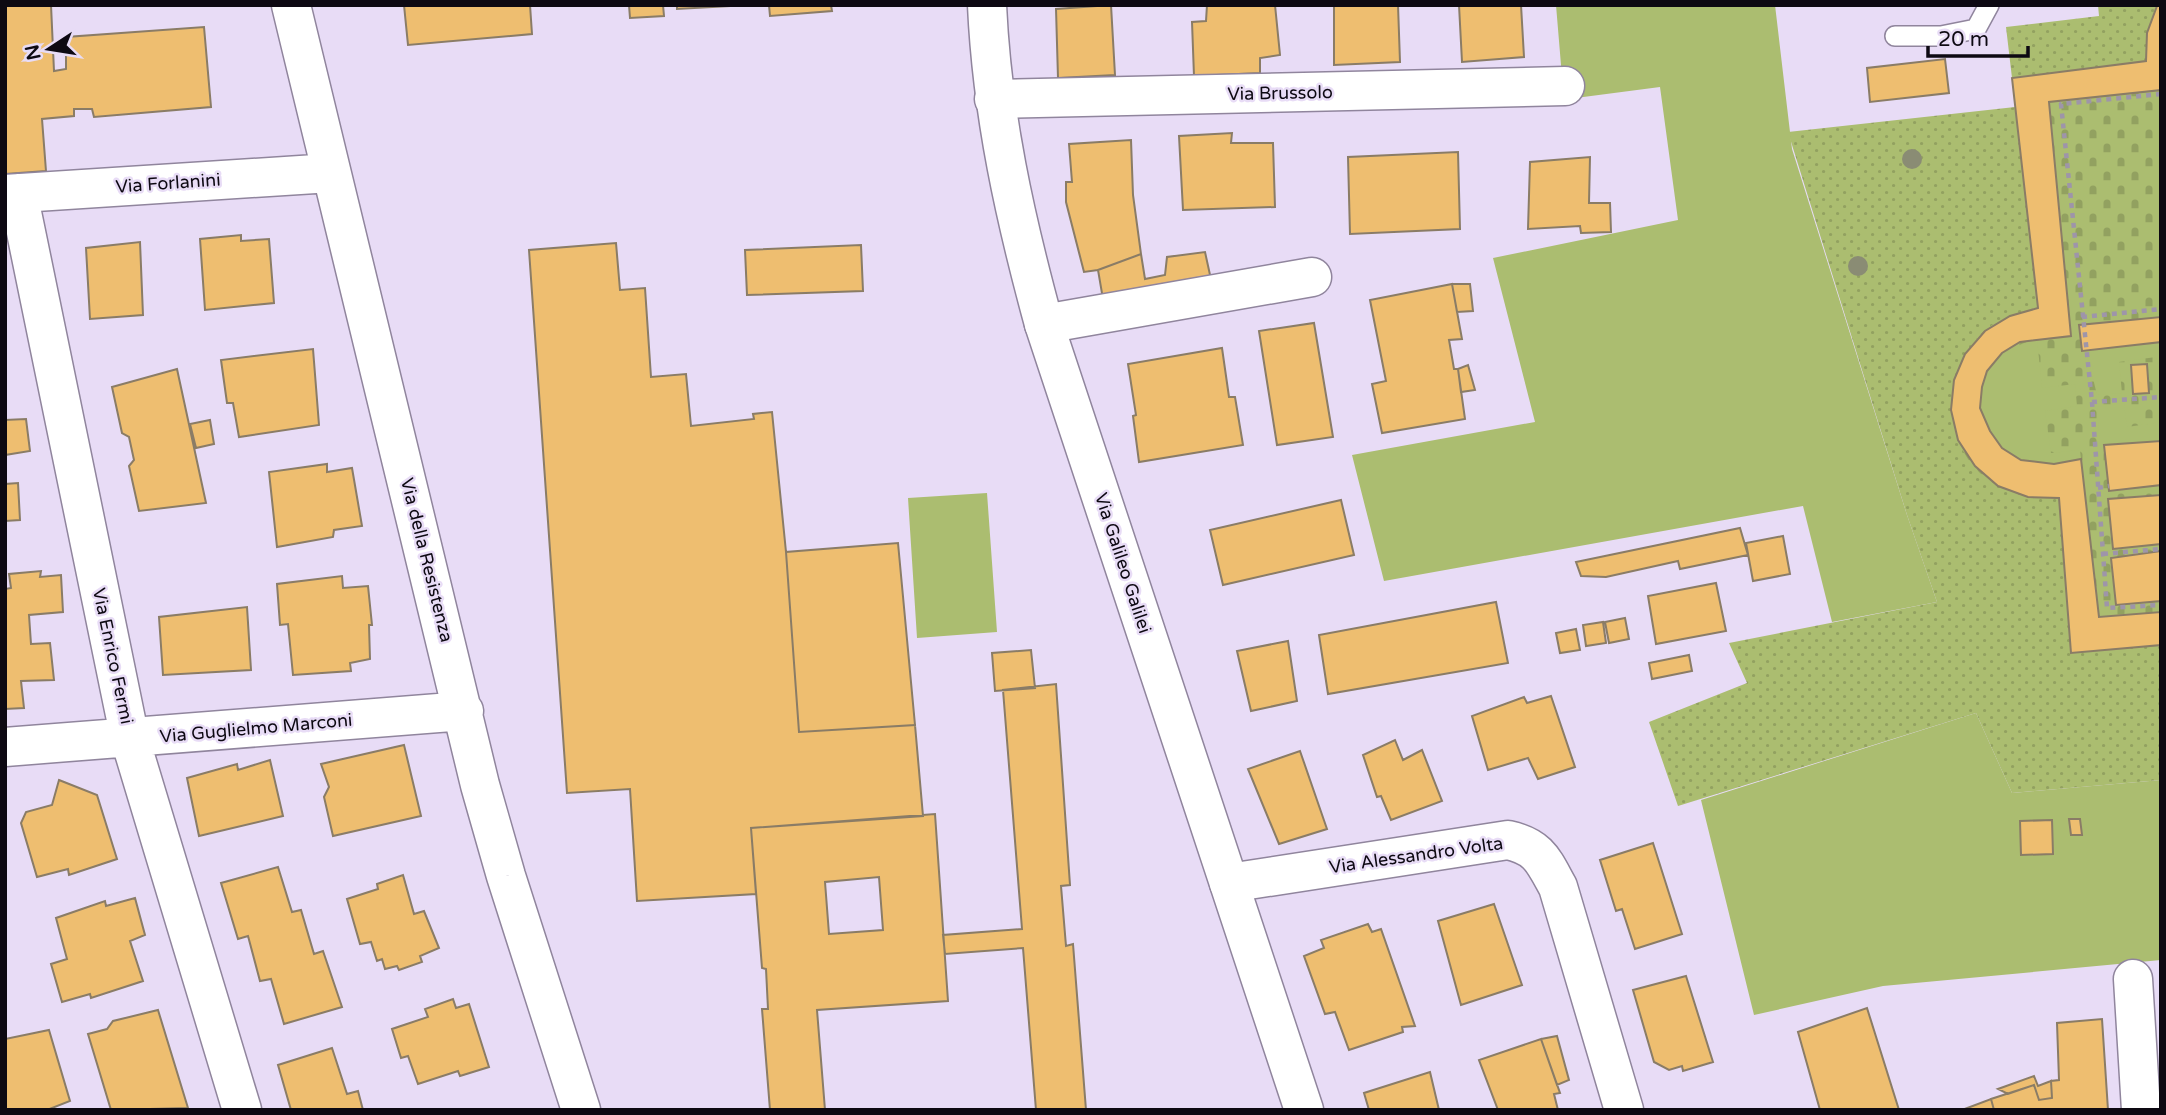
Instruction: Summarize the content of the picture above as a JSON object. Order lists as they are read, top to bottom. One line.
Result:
{"streets":{"street":["Via Brussolo","Via Forlanini","Via della Resistenza","Via Galileo Galilei","Via Enrico Fermi","Via Guglielmo Marconi","Via Alessandro Volta"]},"crossings":[["Via Brussolo","Via Galileo Galilei"],["Via Forlanini","Via della Resistenza"],["Via Forlanini","Via Enrico Fermi"],["Via della Resistenza","Via Guglielmo Marconi"],["Via Galileo Galilei","Via Alessandro Volta"],["Via Enrico Fermi","Via Guglielmo Marconi"]],"scale_bar":"20 m","north":"left"}
